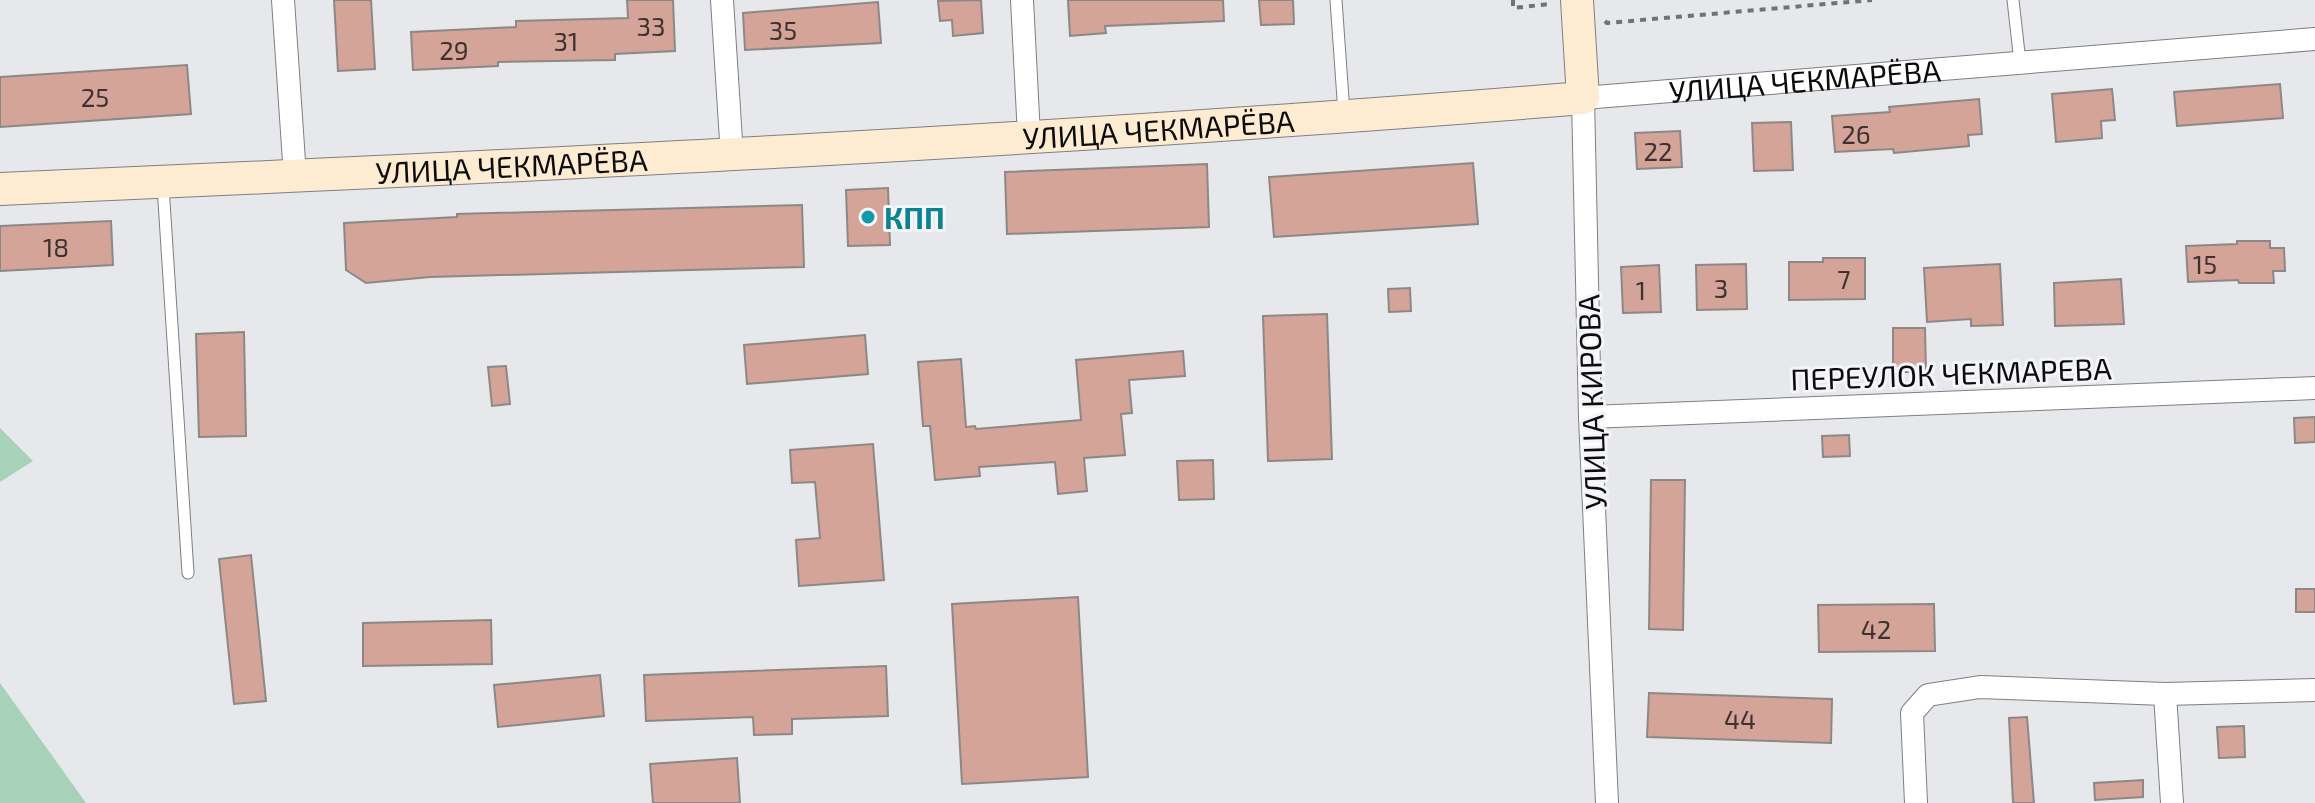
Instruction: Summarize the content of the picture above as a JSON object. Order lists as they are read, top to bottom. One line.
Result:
{"streets":{"street":["УЛИЦА ЧЕКМАРЁВА","ПЕРЕУЛОК ЧЕКМАРЕВА","УЛИЦА КИРОВА"]},"crossings":[["УЛИЦА ЧЕКМАРЁВА","УЛИЦА КИРОВА"],["ПЕРЕУЛОК ЧЕКМАРЕВА","УЛИЦА КИРОВА"]],"places":["КПП"],"house_numbers":["33","35","31","29","25","26","22","18","15","7","3","1","42","44"]}
